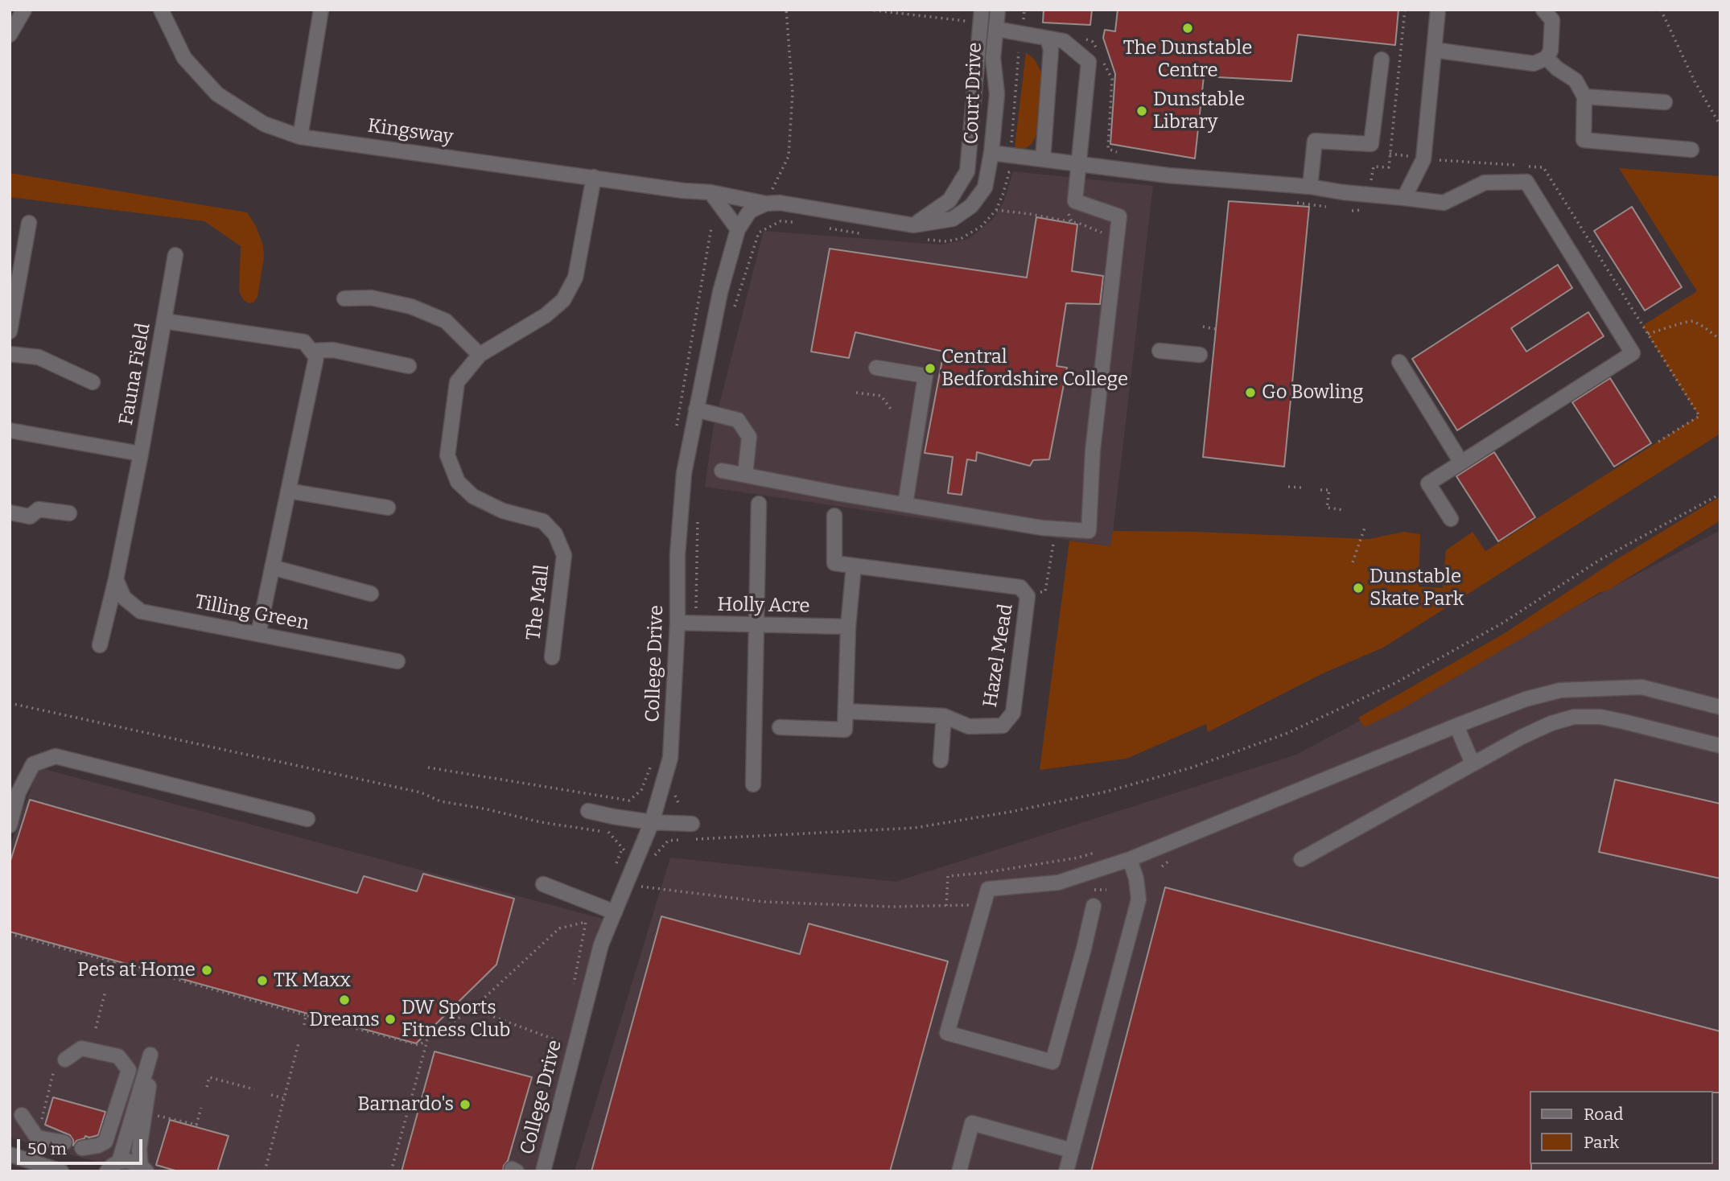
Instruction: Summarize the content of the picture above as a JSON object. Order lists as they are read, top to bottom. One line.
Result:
{"streets":{"street":["Court Drive","Kingsway","Fauna Field","The Mall","Holly Acre","Tilling Green","Hazel Mead","College Drive"]},"crossings":[["Kingsway","The Mall"],["Kingsway","College Drive"],["Holly Acre","College Drive"]],"places":["The Dunstable Centre","Dunstable Library","Central Bedfordshire College","Go Bowling","Dunstable Skate Park","Pets at Home","TK Maxx","Dreams","DW Sports Fitness Club","Barnardo's"],"legend":["Road","Park"],"scale_bar":"50 m"}
